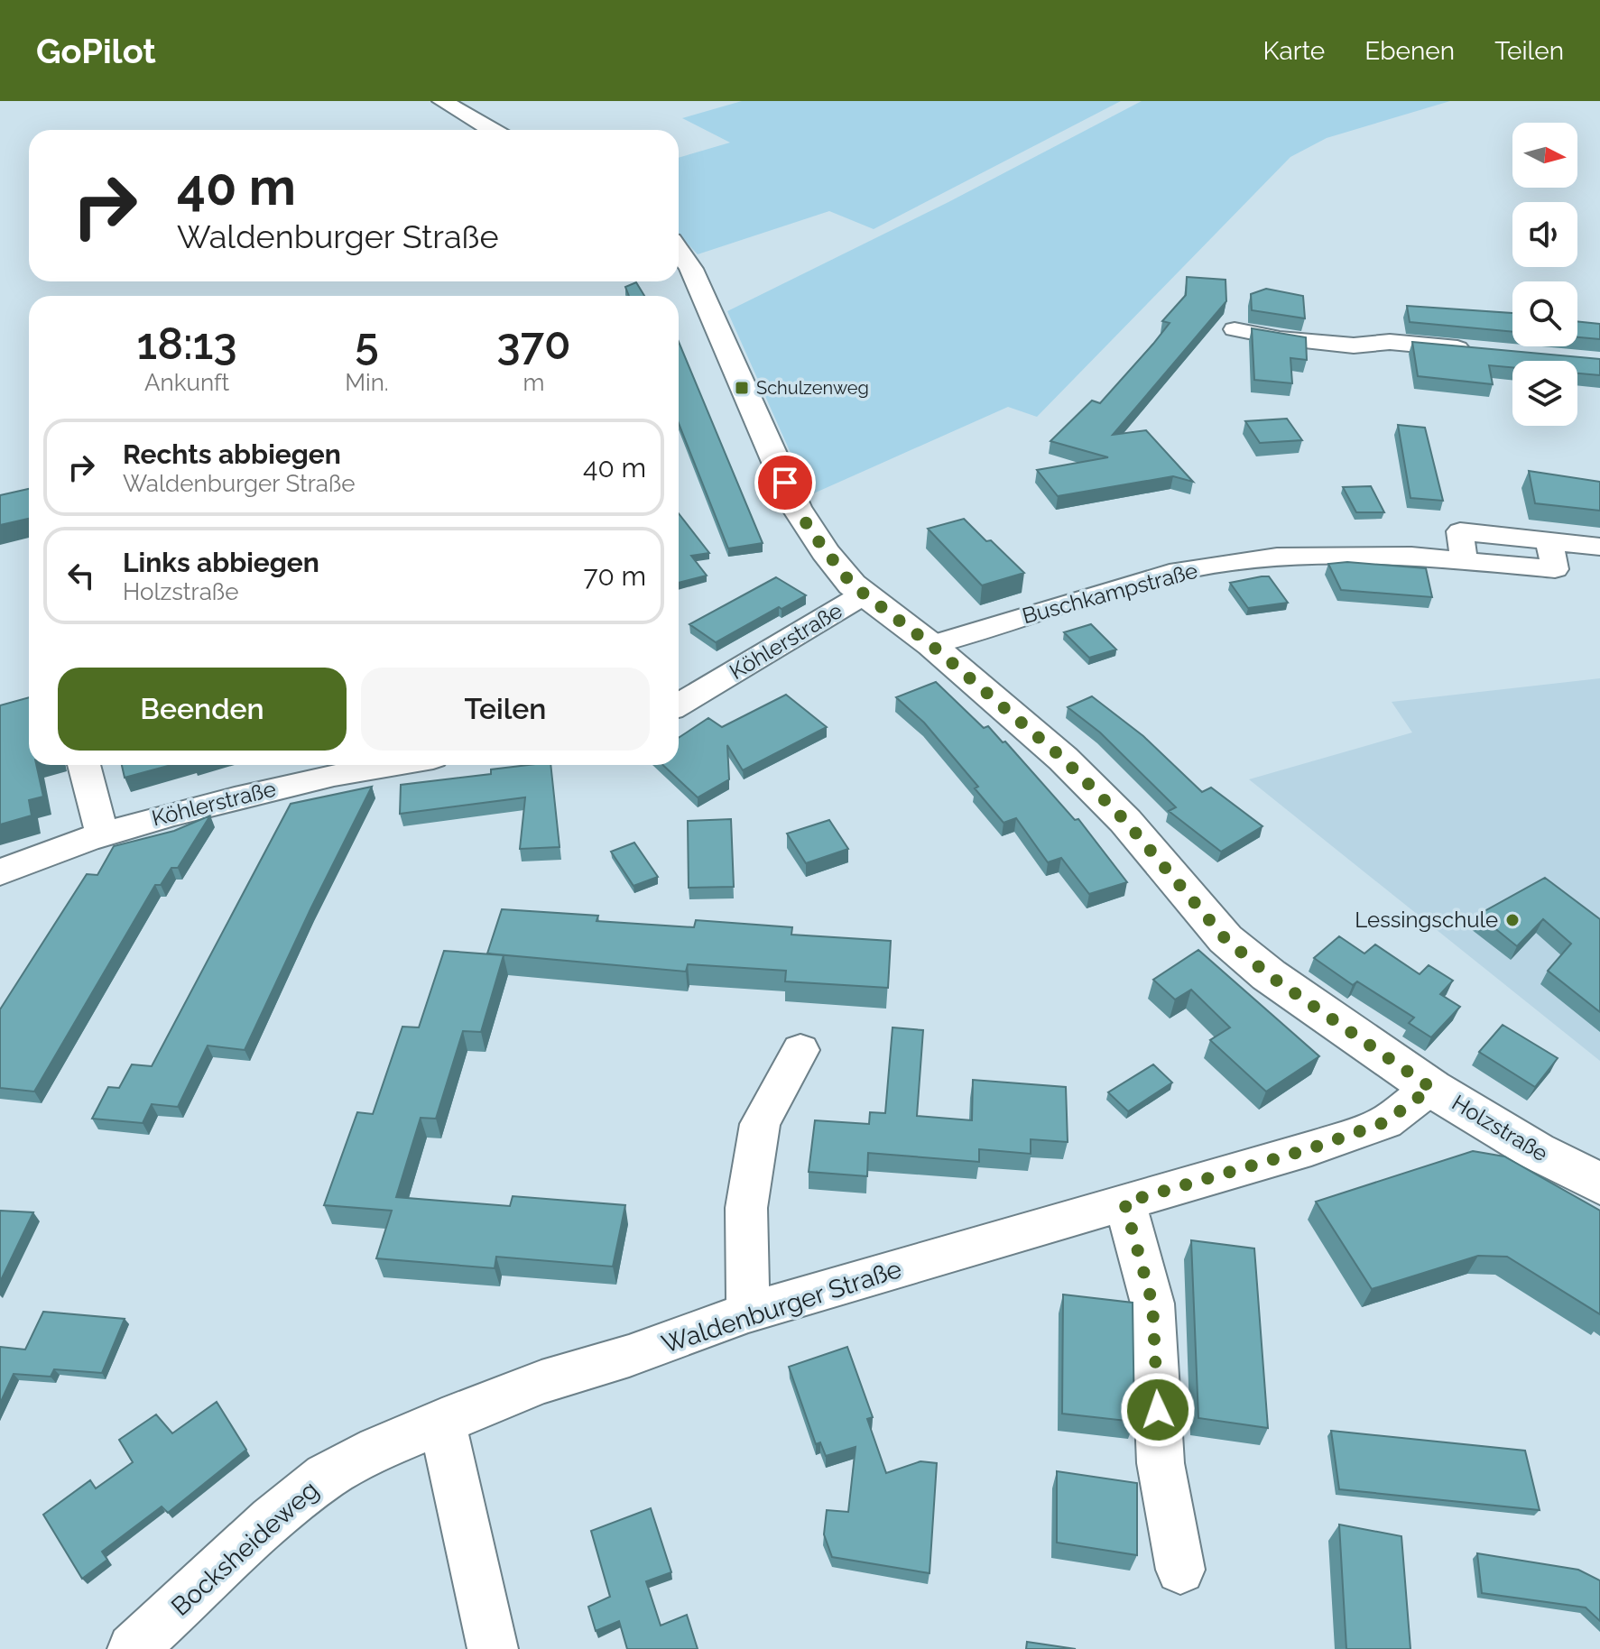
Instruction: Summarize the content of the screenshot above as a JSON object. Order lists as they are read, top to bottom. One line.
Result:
{"streets":{"street":["Buschkampstraße","Köhlerstraße","Holzstraße","Waldenburger Straße","Bocksheideweg"]},"crossings":[["Buschkampstraße","Holzstraße"],["Köhlerstraße","Holzstraße"],["Holzstraße","Waldenburger Straße"],["Waldenburger Straße","Bocksheideweg"]],"places":{"transit":["Schulzenweg"],"other":["Lessingschule"]},"north":"right","page":{"header":"GoPilot","nav":["Karte","Ebenen","Teilen"],"turn":["40 m","Waldenburger Straße"],"eta":["18:13","Ankunft","5","Min.","370","m"],"list":[{"name":"Rechts abbiegen","note":"Waldenburger Straße","value":"40 m"},{"name":"Links abbiegen","note":"Holzstraße","value":"70 m"}],"buttons":["Beenden","Teilen"]}}
